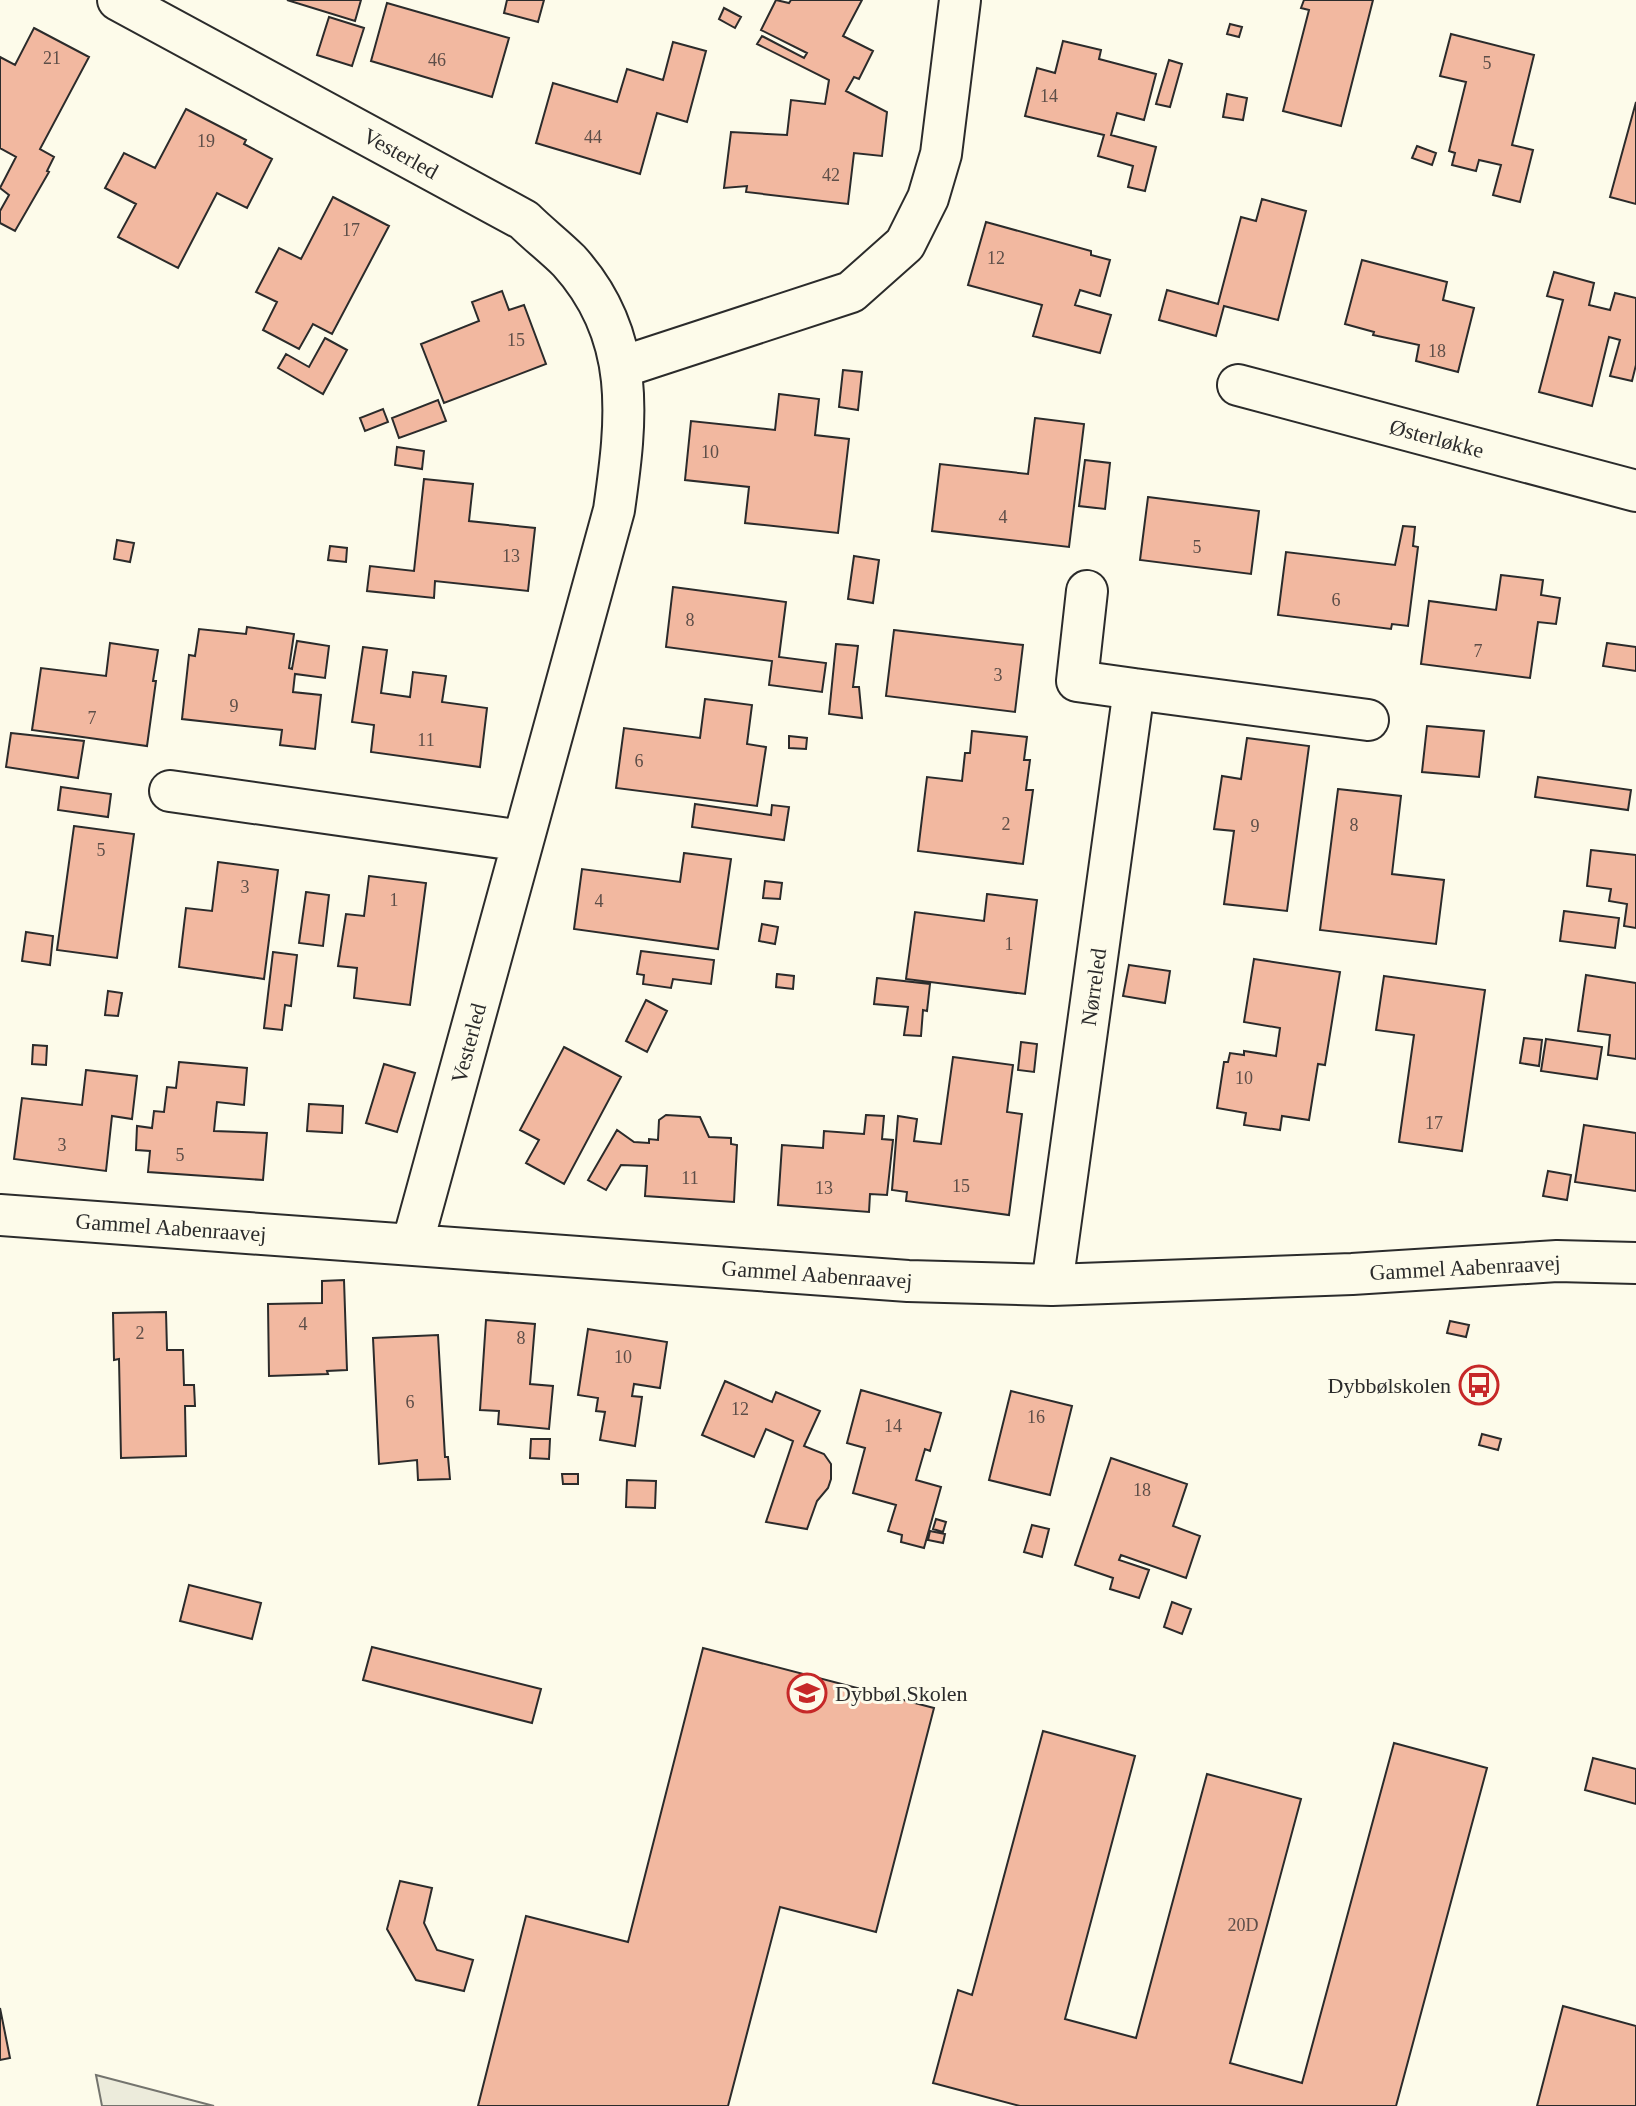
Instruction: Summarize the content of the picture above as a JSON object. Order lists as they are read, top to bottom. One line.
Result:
{"streets":{"street":["Vesterled","Østerløkke","Nørreled","Gammel Aabenraavej"]},"crossings":[["Vesterled","Gammel Aabenraavej"],["Nørreled","Gammel Aabenraavej"]],"places":{"bus stop":["Dybbølskolen"],"school or university":["Dybbøl Skolen"]},"house_numbers":["21","46","5","14","44","19","42","17","12","15","18","10","4","5","13","6","8","7","3","9","7","11","6","2","8","9","5","3","1","4","1","10","17","3","5","11","15","13","4","2","8","10","6","12","16","14","18","20D"]}
